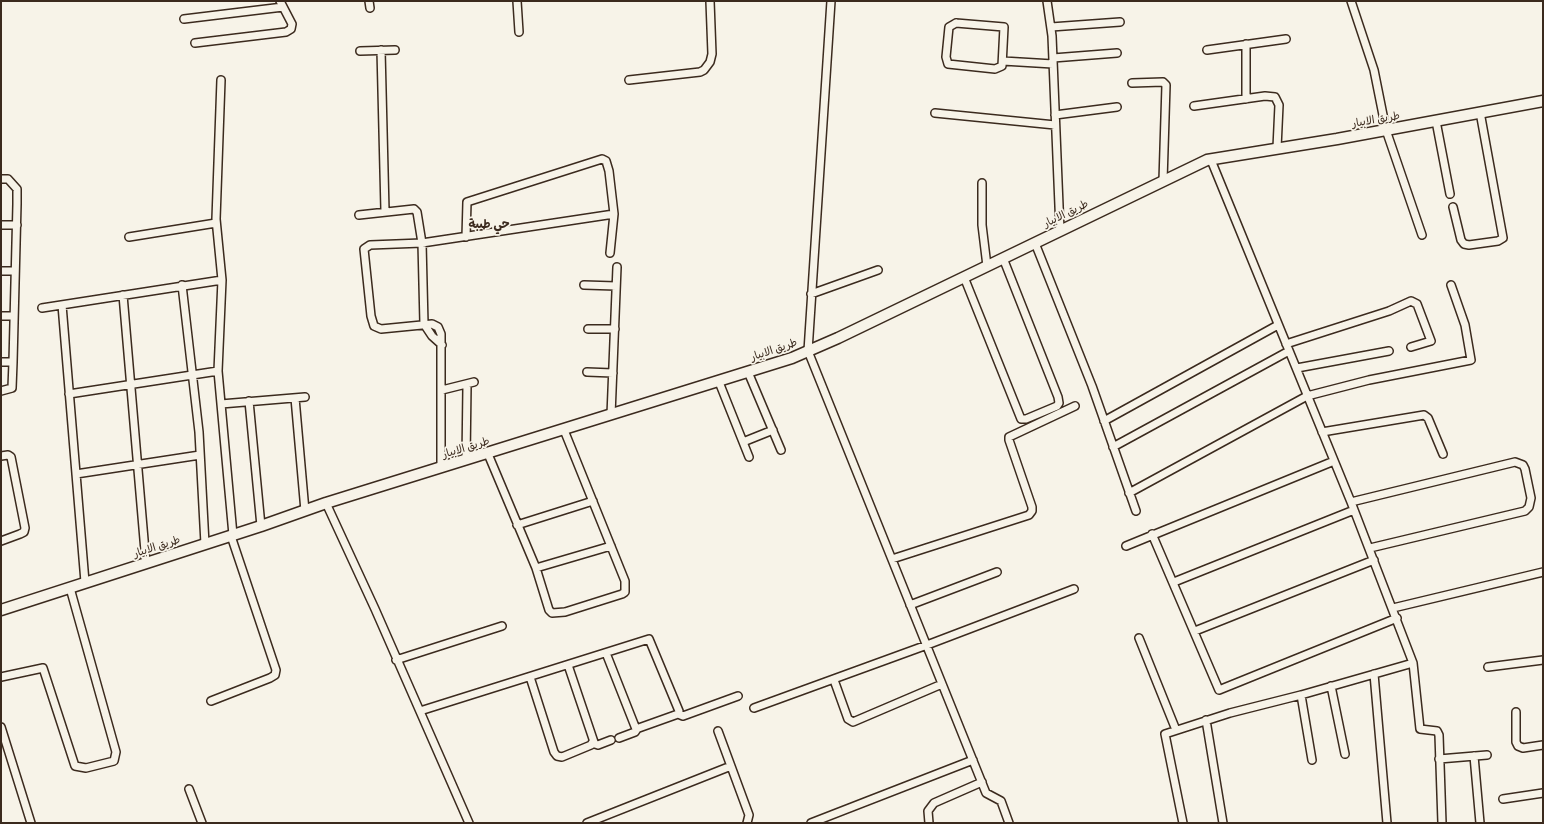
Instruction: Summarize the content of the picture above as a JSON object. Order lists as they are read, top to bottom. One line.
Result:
{"streets":{"main road":["طريق الابيار"]},"districts":["حي طيبة"]}
